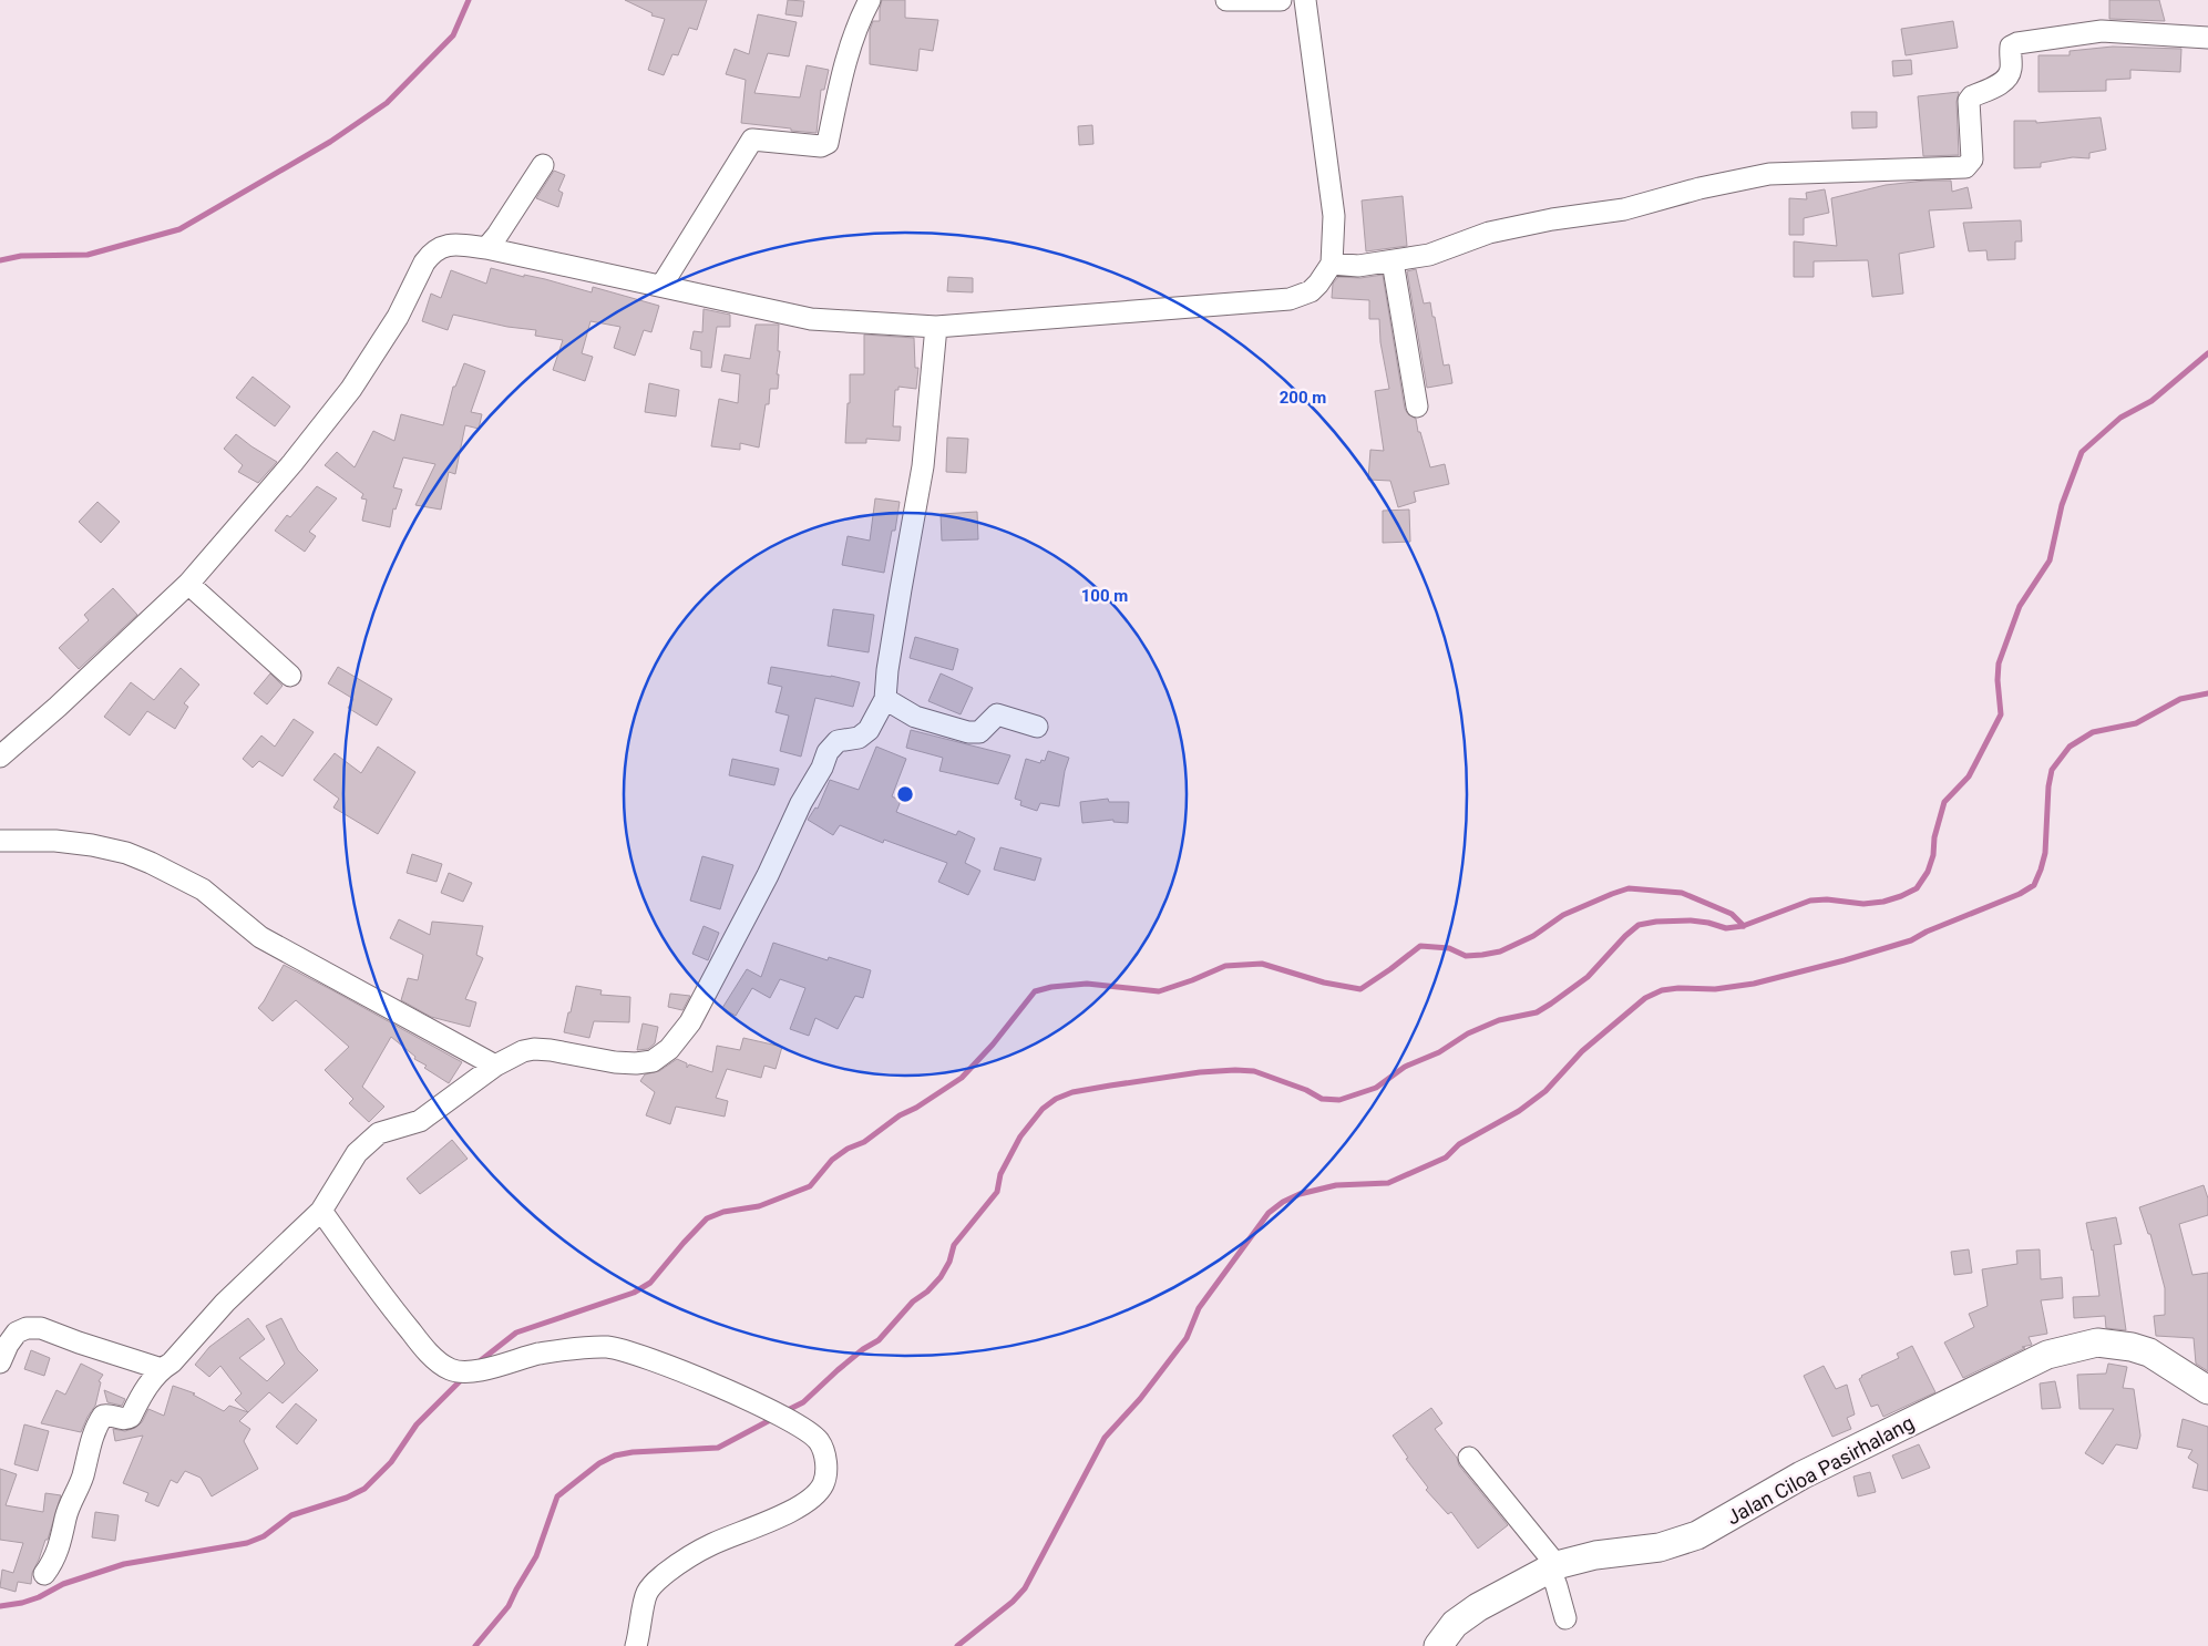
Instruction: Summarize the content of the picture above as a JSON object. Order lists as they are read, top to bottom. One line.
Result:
{"streets":{"main road":["Jalan Ciloa Pasirhalang"]},"rings":["200 m","100 m"]}
